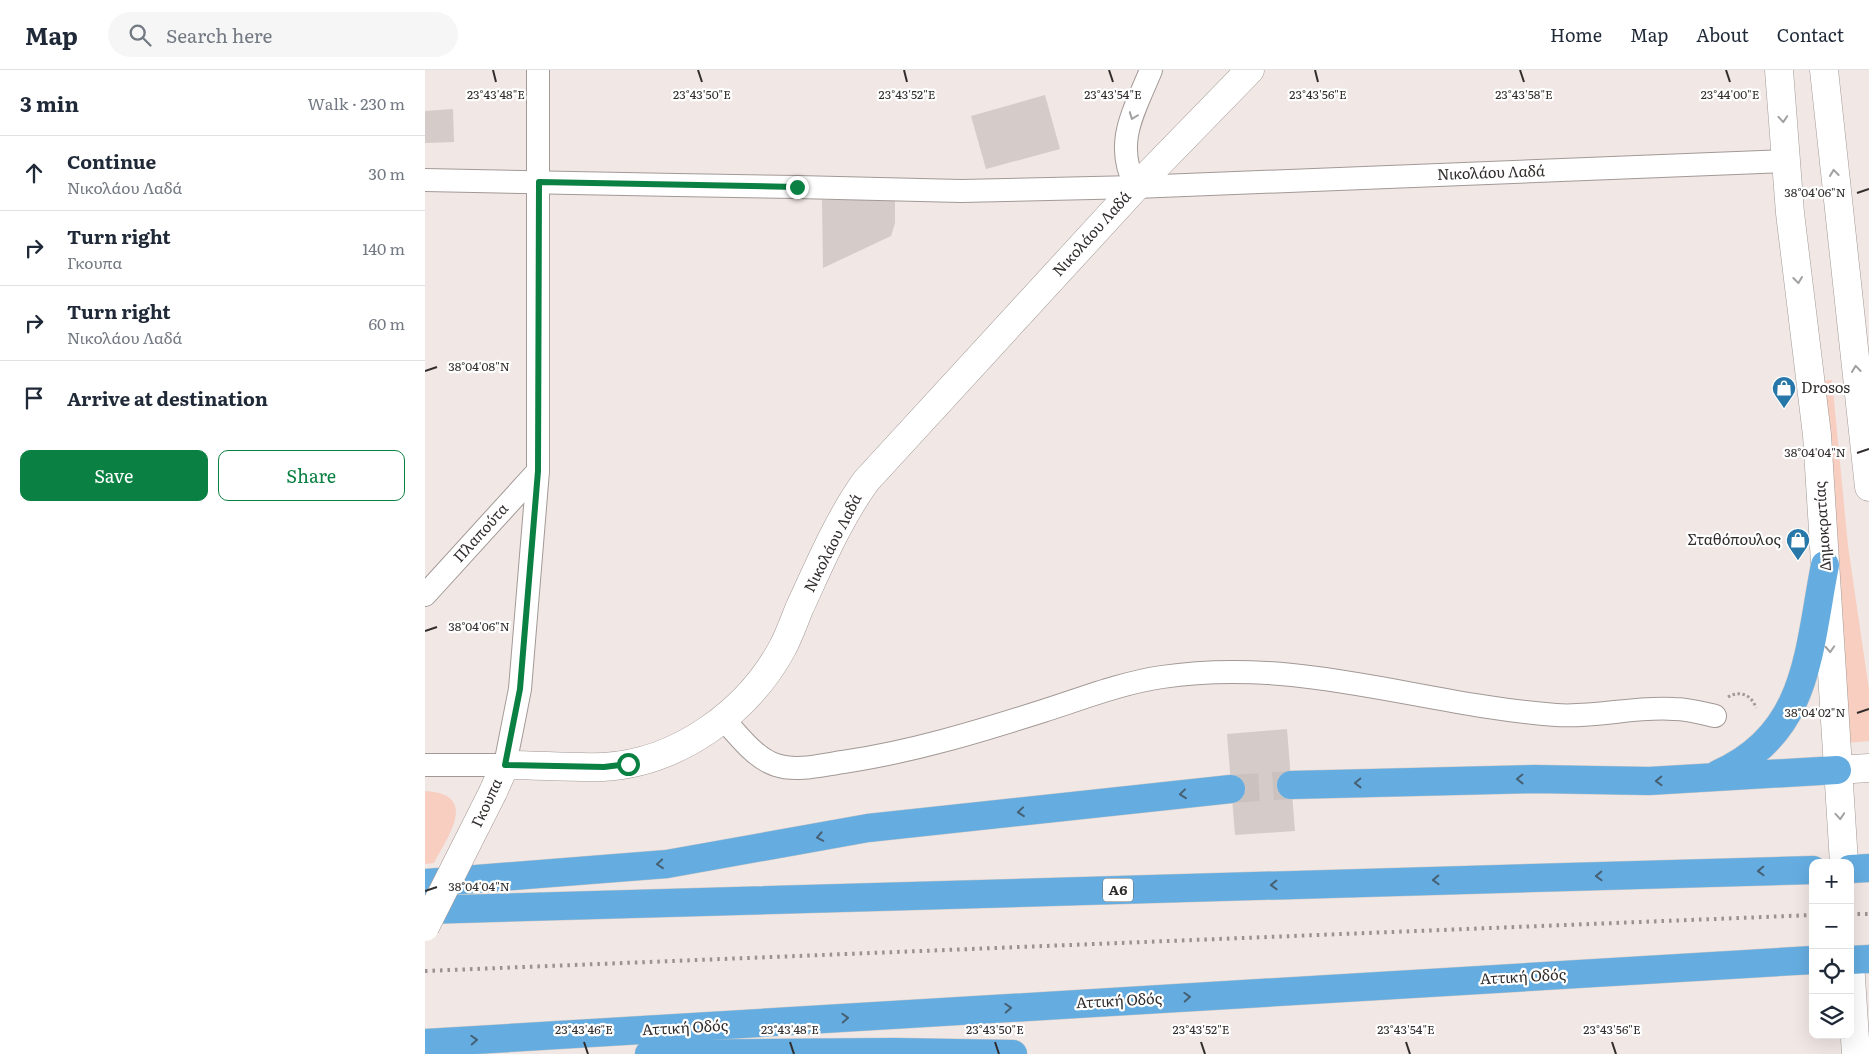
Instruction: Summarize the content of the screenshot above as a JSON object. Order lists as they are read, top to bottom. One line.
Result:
{"streets":{"highway":["Α6","Αττική Οδός"],"main road":["Νικολάου Λαδά","Δημοκρατίας","Γκουπα"],"street":["Πλαπούτα"]},"crossings":[["Νικολάου Λαδά","Δημοκρατίας"],["Νικολάου Λαδά","Γκουπα"],["Πλαπούτα","Γκουπα"]],"places":{"shop":["Drosos","Σταθόπουλος"]},"page":{"header":"Map","search":"Search here","nav":["Home","Map","About","Contact"],"heading":["3 min","Walk · 230 m"],"list":[["Continue","Νικολάου Λαδά","30 m"],["Turn right","Γκουπα","140 m"],["Turn right","Νικολάου Λαδά","60 m"],"Arrive at destination"],"buttons":["Save","Share"],"map_buttons":["+","−"]},"coordinates":["23°43'48\"E","23°43'50\"E","23°43'52\"E","23°43'54\"E","23°43'56\"E","23°43'58\"E","23°44'00\"E","38°04'06\"N","38°04'08\"N","38°04'04\"N","38°04'02\"N","23°43'46\"E"]}
